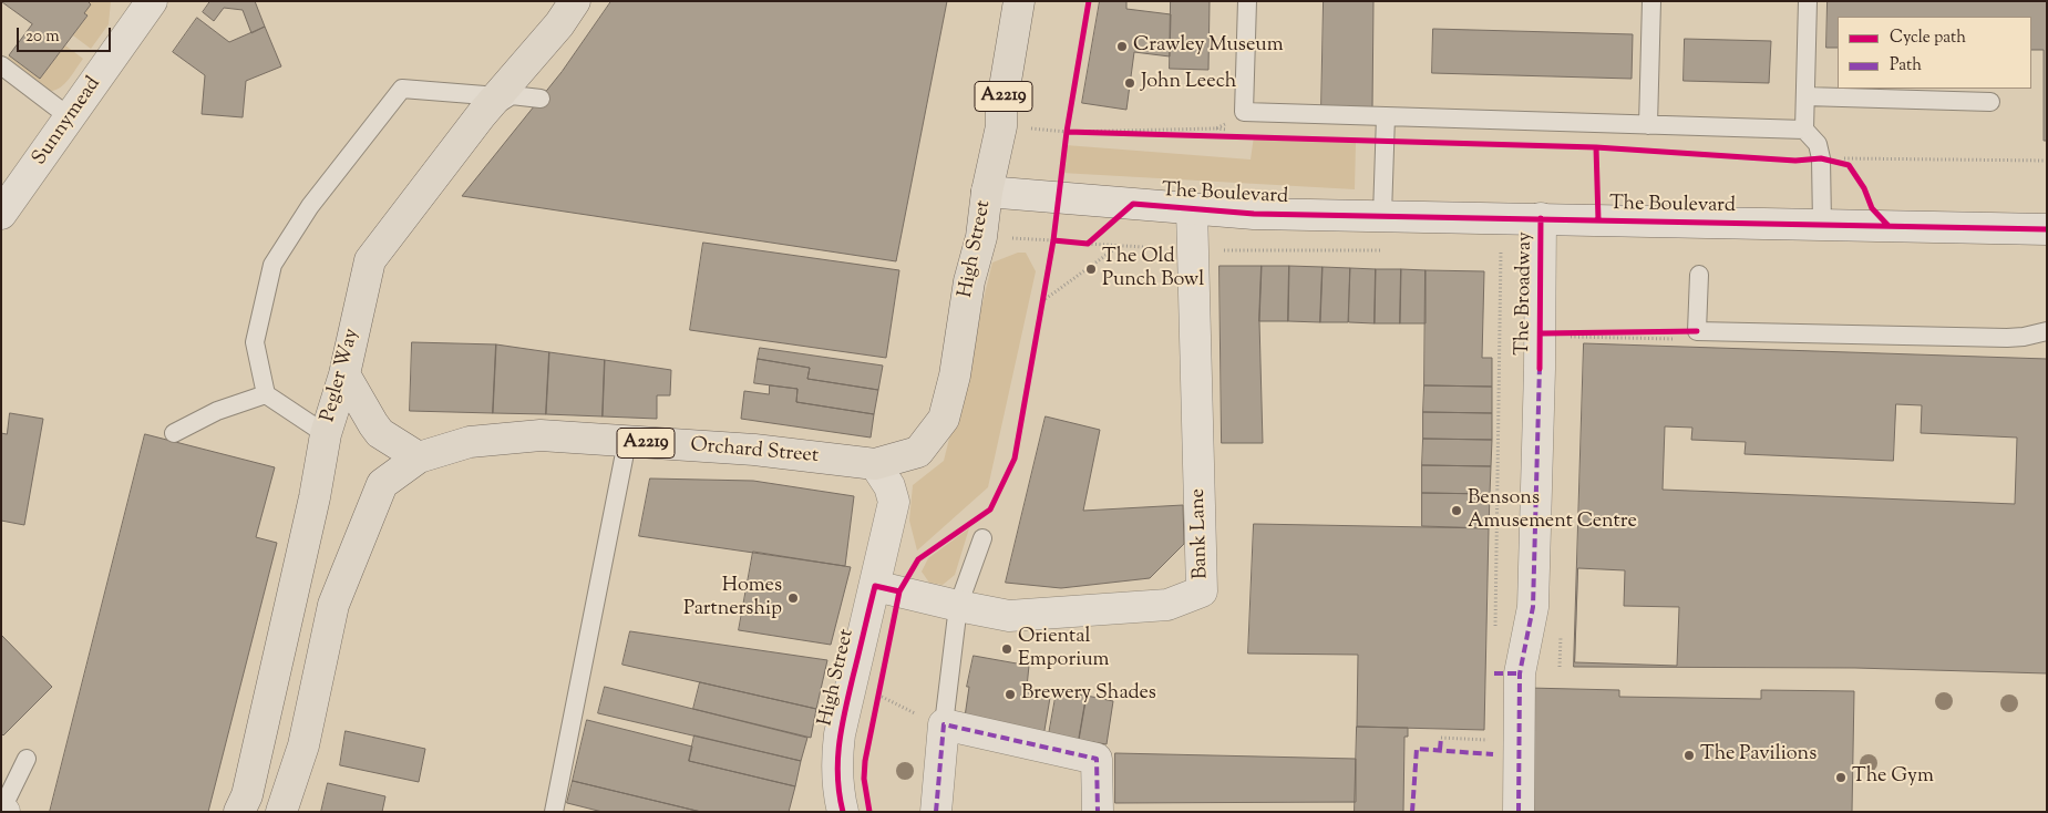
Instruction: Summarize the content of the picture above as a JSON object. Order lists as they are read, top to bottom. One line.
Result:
{"streets":{"main road":["A2219","High Street","Pegler Way","Orchard Street"],"street":["Sunnymead","The Boulevard","The Broadway","Bank Lane"]},"crossings":[["A2219","Orchard Street"],["The Boulevard","High Street"],["The Boulevard","The Broadway"],["The Boulevard","Bank Lane"],["High Street","Orchard Street"],["High Street","Bank Lane"]],"places":["Crawley Museum","John Leech","The Old Punch Bowl","Bensons Amusement Centre","Homes Partnership","Oriental Emporium","Brewery Shades","The Pavilions","The Gym"],"legend":["Cycle path","Path"],"scale_bar":"20 m"}
